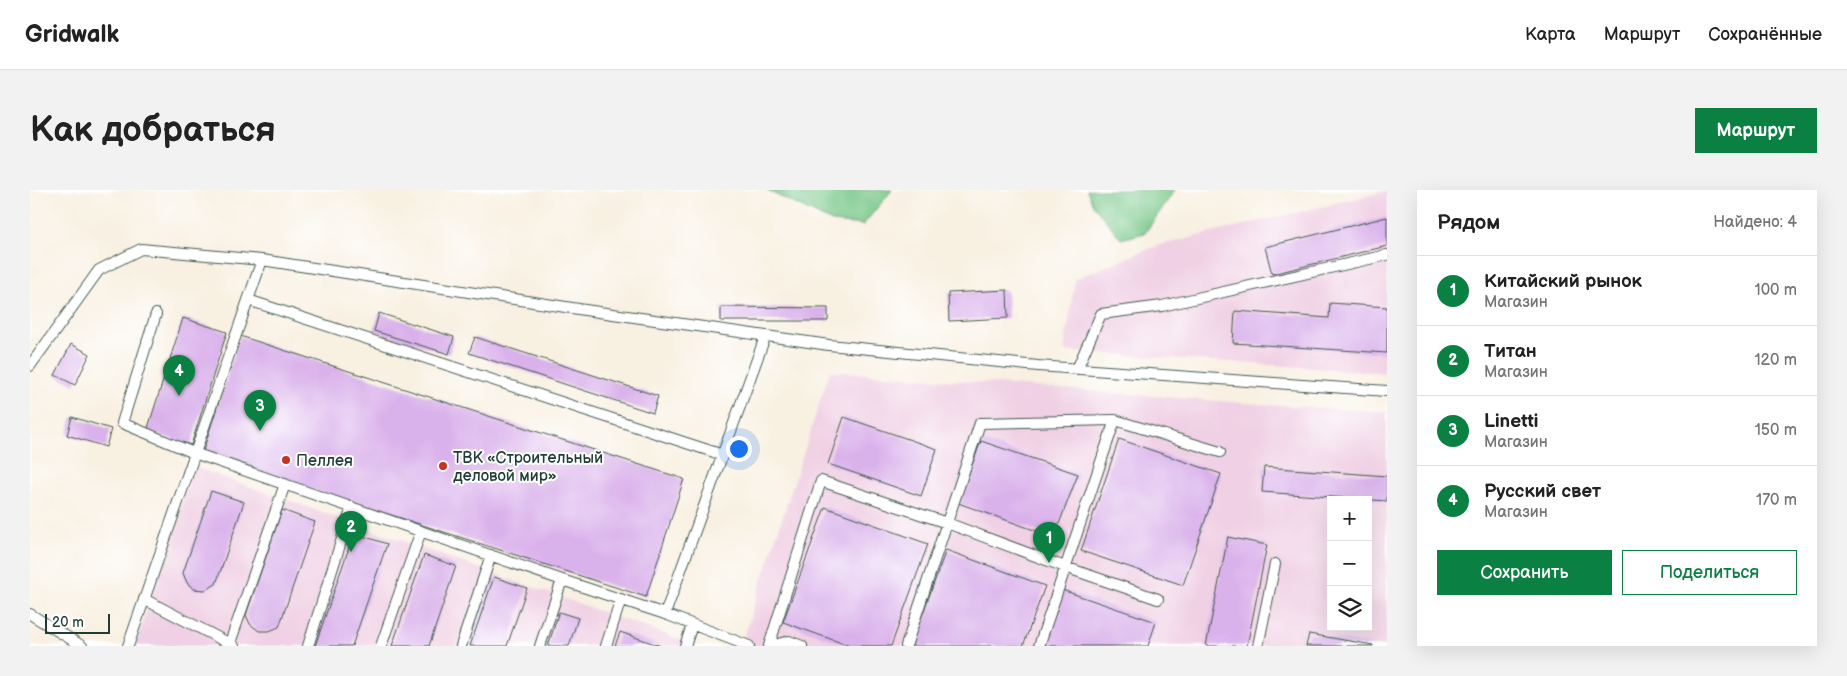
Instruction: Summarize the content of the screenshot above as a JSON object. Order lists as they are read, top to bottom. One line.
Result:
{"places":["Пеллея","ТВК «Строительный деловой мир»"],"scale_bar":"20 m","page":{"header":"Gridwalk","nav":["Карта","Маршрут","Сохранённые"],"buttons":["Маршрут",["Сохранить","Поделиться"]],"title":"Как добраться","heading":["Рядом","Найдено: 4"],"list":[{"mark":"1","name":"Китайский рынок","note":"Магазин","value":"100 m"},{"mark":"2","name":"Титан","note":"Магазин","value":"120 m"},{"mark":"3","name":"Linetti","note":"Магазин","value":"150 m"},{"mark":"4","name":"Русский свет","note":"Магазин","value":"170 m"}],"pins":["4","3","2","1"],"map_buttons":["+","−"],"scale":"20 m"}}
